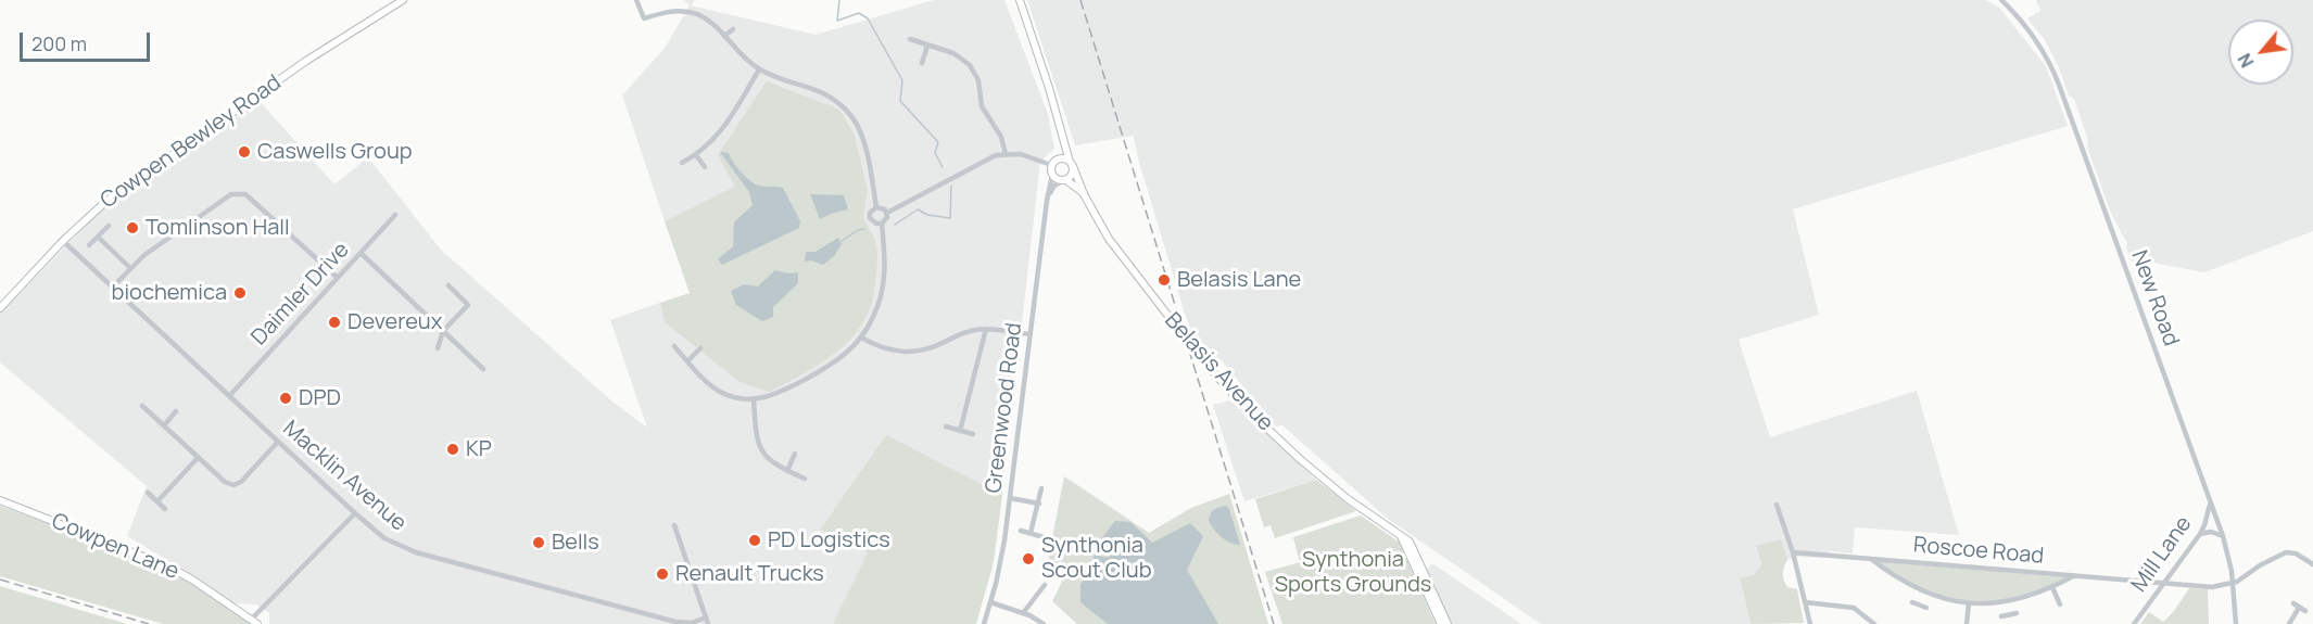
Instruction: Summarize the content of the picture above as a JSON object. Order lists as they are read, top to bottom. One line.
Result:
{"streets":{"main road":["Cowpen Bewley Road","Belasis Avenue","Cowpen Lane"],"street":["Daimler Drive","New Road","Greenwood Road","Macklin Avenue","Roscoe Road","Mill Lane"]},"crossings":[["Cowpen Bewley Road","Macklin Avenue"],["Daimler Drive","Macklin Avenue"],["New Road","Roscoe Road"],["New Road","Mill Lane"],["Belasis Avenue","Greenwood Road"],["Roscoe Road","Mill Lane"]],"parks":["Synthonia Sports Grounds"],"places":["Caswells Group","Tomlinson Hall","Belasis Lane","biochemica","Devereux","DPD","KP","PD Logistics","Bells","Synthonia Scout Club","Renault Trucks"],"scale_bar":"200 m","north":"bottom left"}
